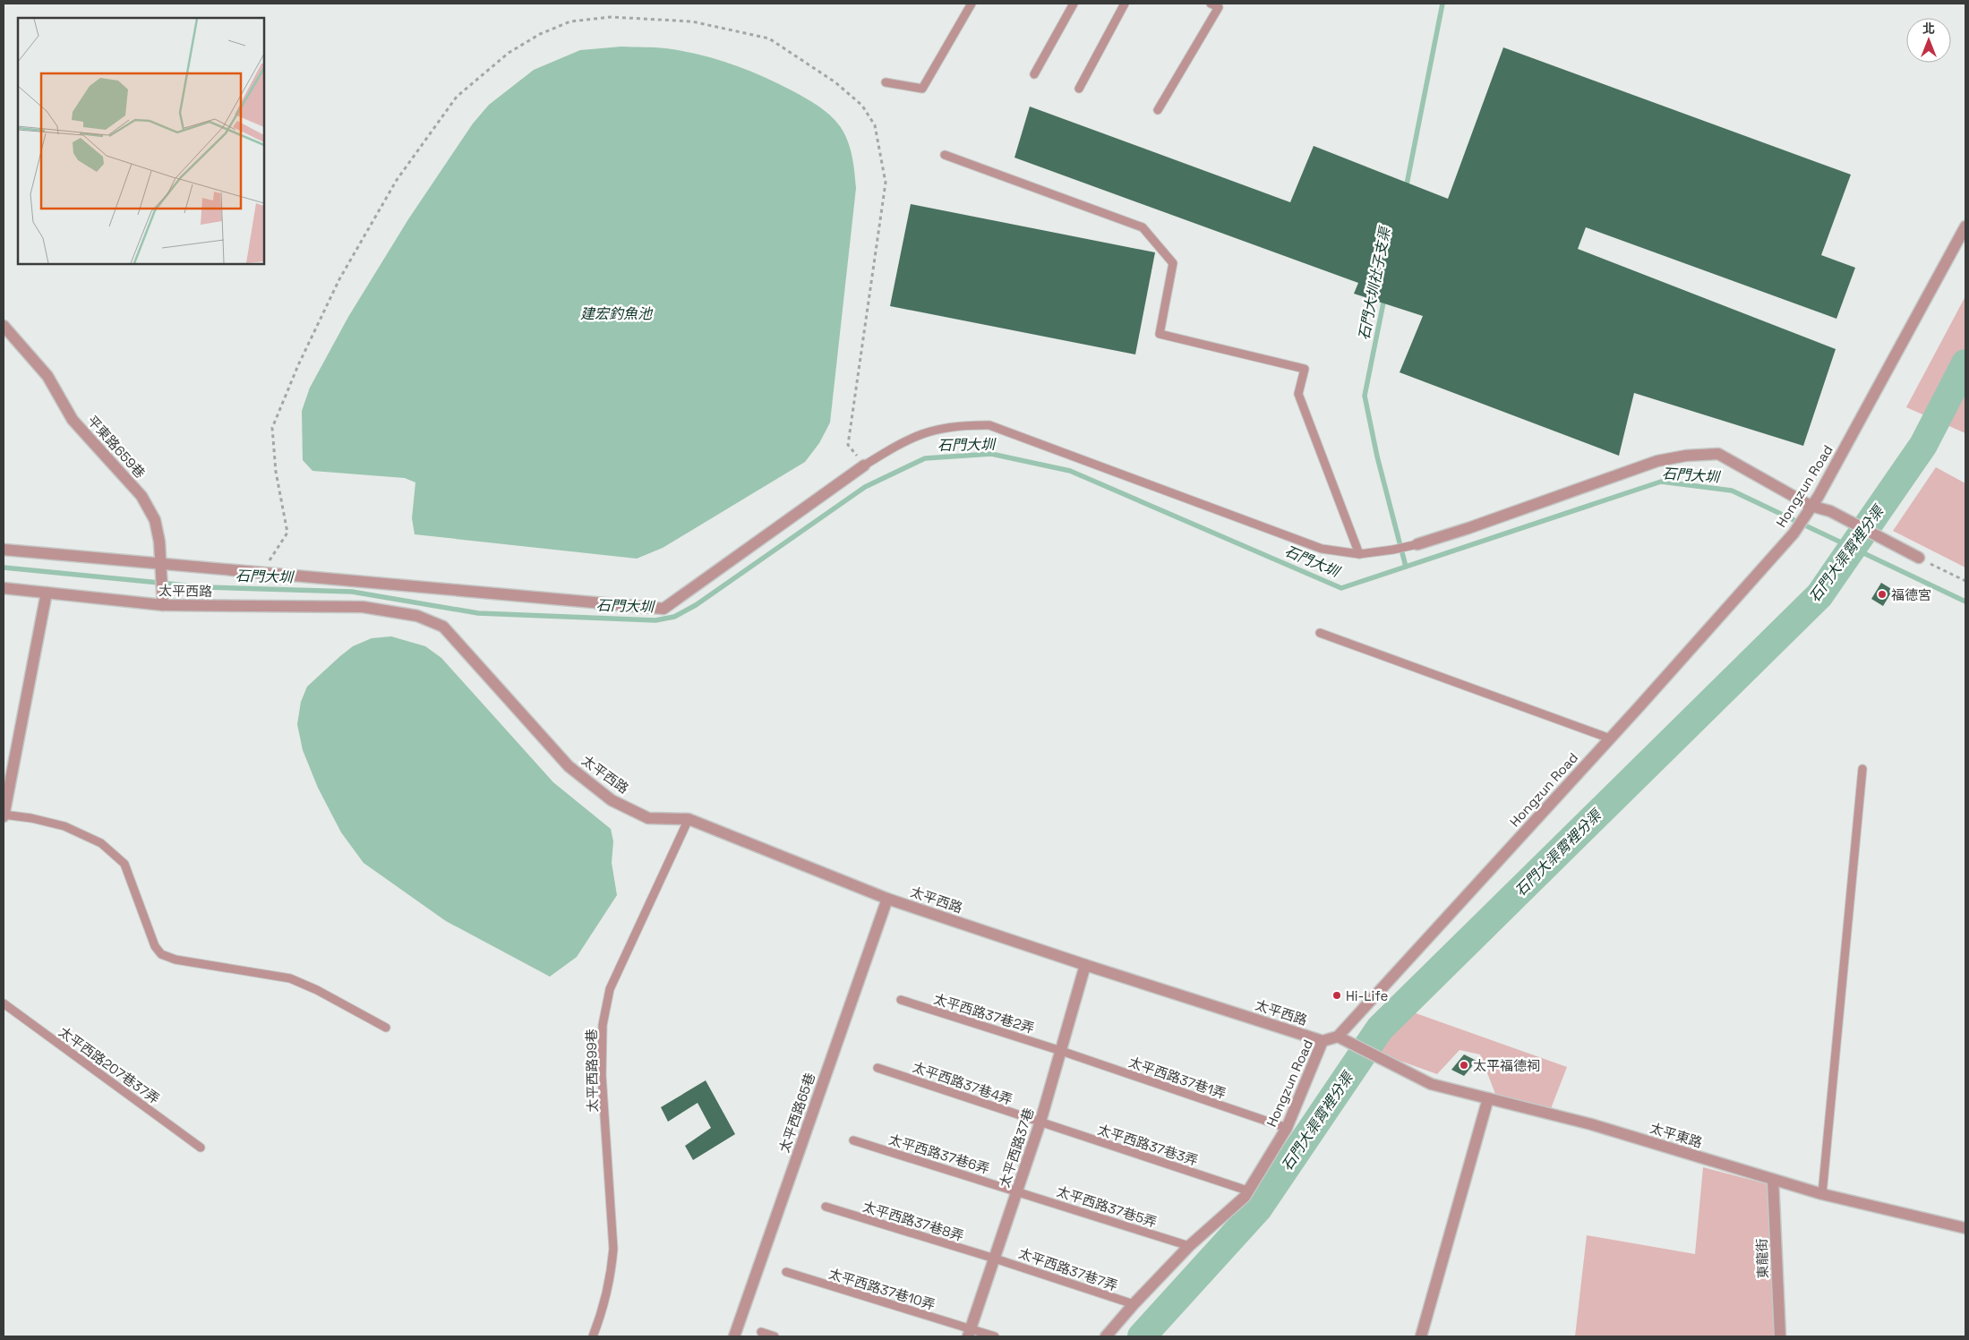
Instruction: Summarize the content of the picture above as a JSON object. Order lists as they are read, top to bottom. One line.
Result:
{"streets":{"street":["平東路659巷","Hongzun Road","太平西路","太平西路65巷","太平東路","太平西路37巷","東龍街"],"lane":["太平西路37巷2弄","太平西路207巷37弄","太平西路99巷","太平西路37巷1弄","太平西路37巷4弄","太平西路37巷3弄","太平西路37巷6弄","太平西路37巷5弄","太平西路37巷8弄","太平西路37巷7弄","太平西路37巷10弄"]},"crossings":[["平東路659巷","太平西路"],["Hongzun Road","太平西路"],["Hongzun Road","太平西路37巷1弄"],["Hongzun Road","太平東路"],["Hongzun Road","太平西路37巷3弄"],["Hongzun Road","太平西路37巷5弄"],["Hongzun Road","太平西路37巷7弄"],["太平西路","太平西路99巷"],["太平西路","太平西路65巷"],["太平西路","太平西路37巷"],["太平西路37巷2弄","太平西路37巷1弄"],["太平西路37巷2弄","太平西路37巷"],["太平西路37巷1弄","太平西路37巷"],["太平西路37巷4弄","太平西路37巷3弄"],["太平西路37巷4弄","太平西路37巷"],["太平東路","東龍街"],["太平西路37巷3弄","太平西路37巷"],["太平西路37巷","太平西路37巷6弄"],["太平西路37巷","太平西路37巷5弄"],["太平西路37巷","太平西路37巷8弄"],["太平西路37巷","太平西路37巷7弄"],["太平西路37巷","太平西路37巷10弄"],["太平西路37巷6弄","太平西路37巷5弄"],["太平西路37巷8弄","太平西路37巷7弄"]],"water":["石門大圳社子支渠","建宏釣魚池","石門大圳","石門大渠霄裡分渠"],"places":["福德宮","Hi-Life","太平福德祠"],"north":"top"}
